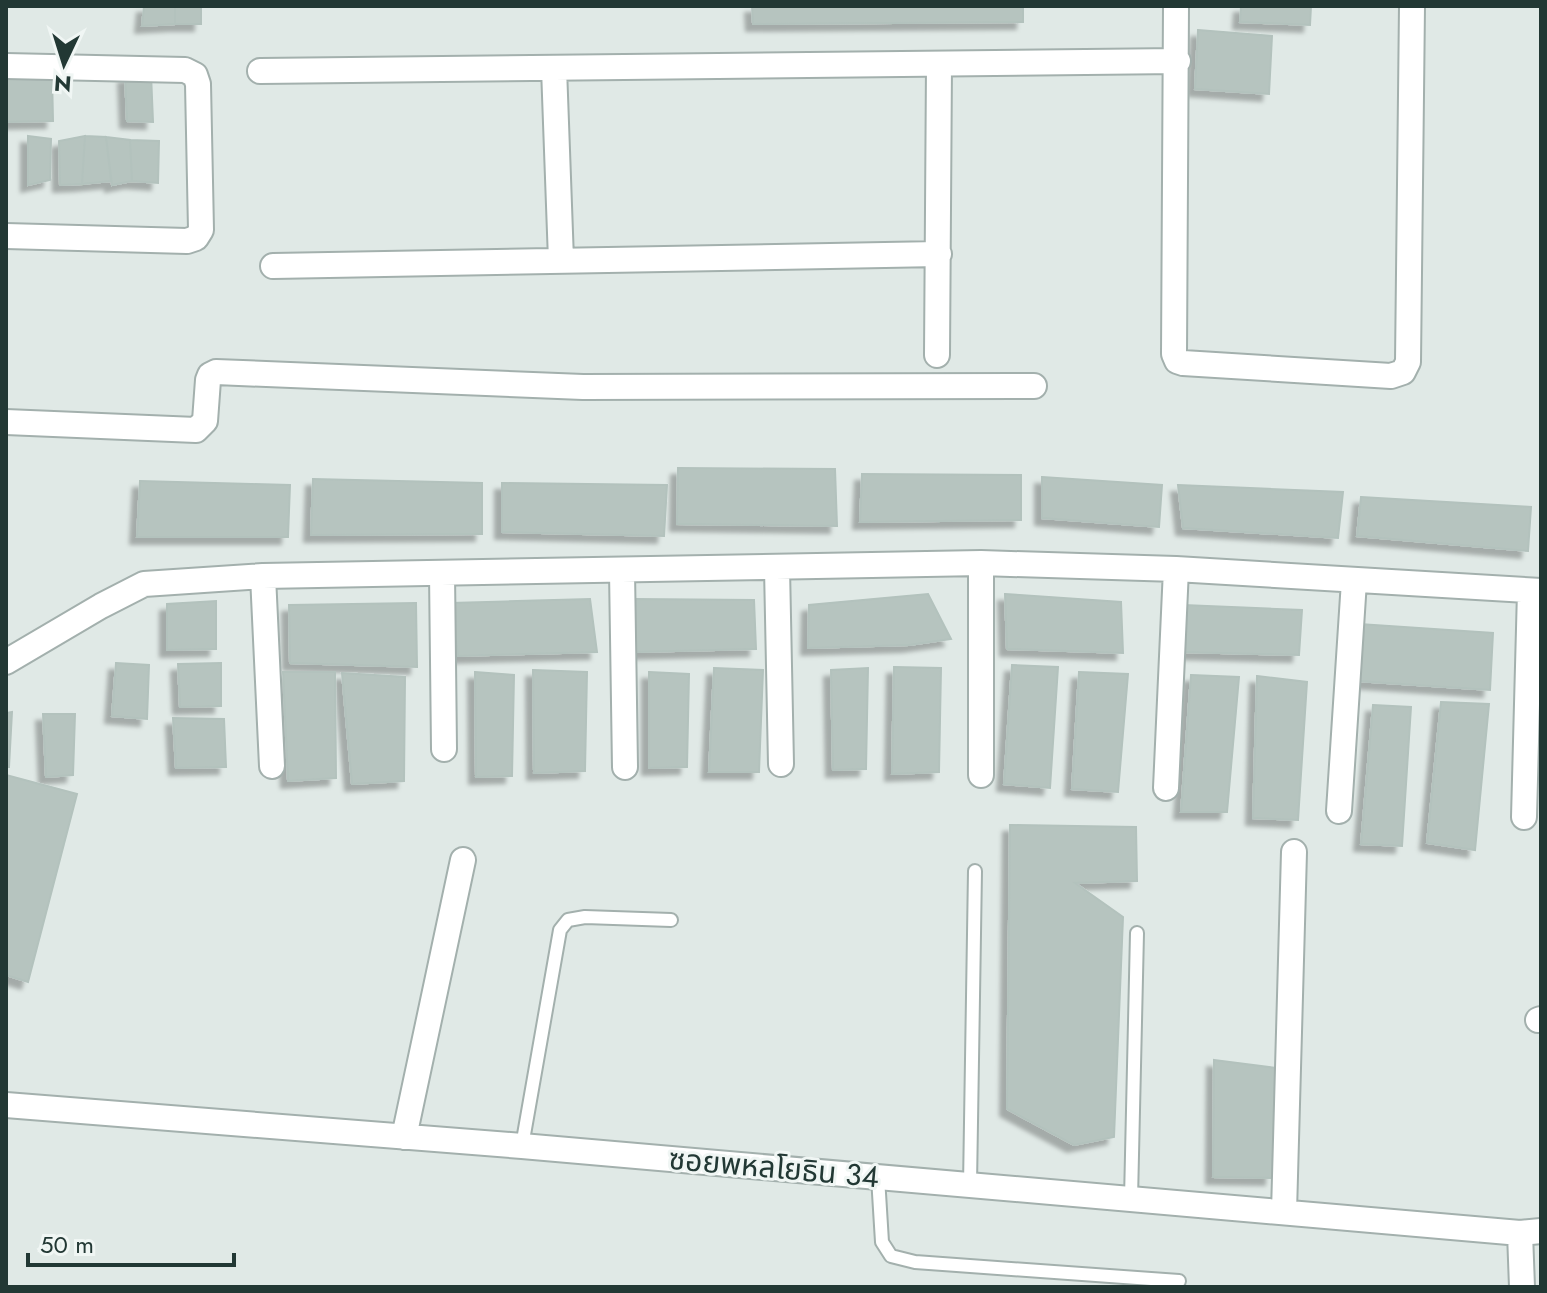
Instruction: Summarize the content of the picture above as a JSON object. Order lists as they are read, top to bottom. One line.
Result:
{"streets":{"street":["ซอยพหลโยธิน 34"]},"scale_bar":"50 m","north":"bottom"}
